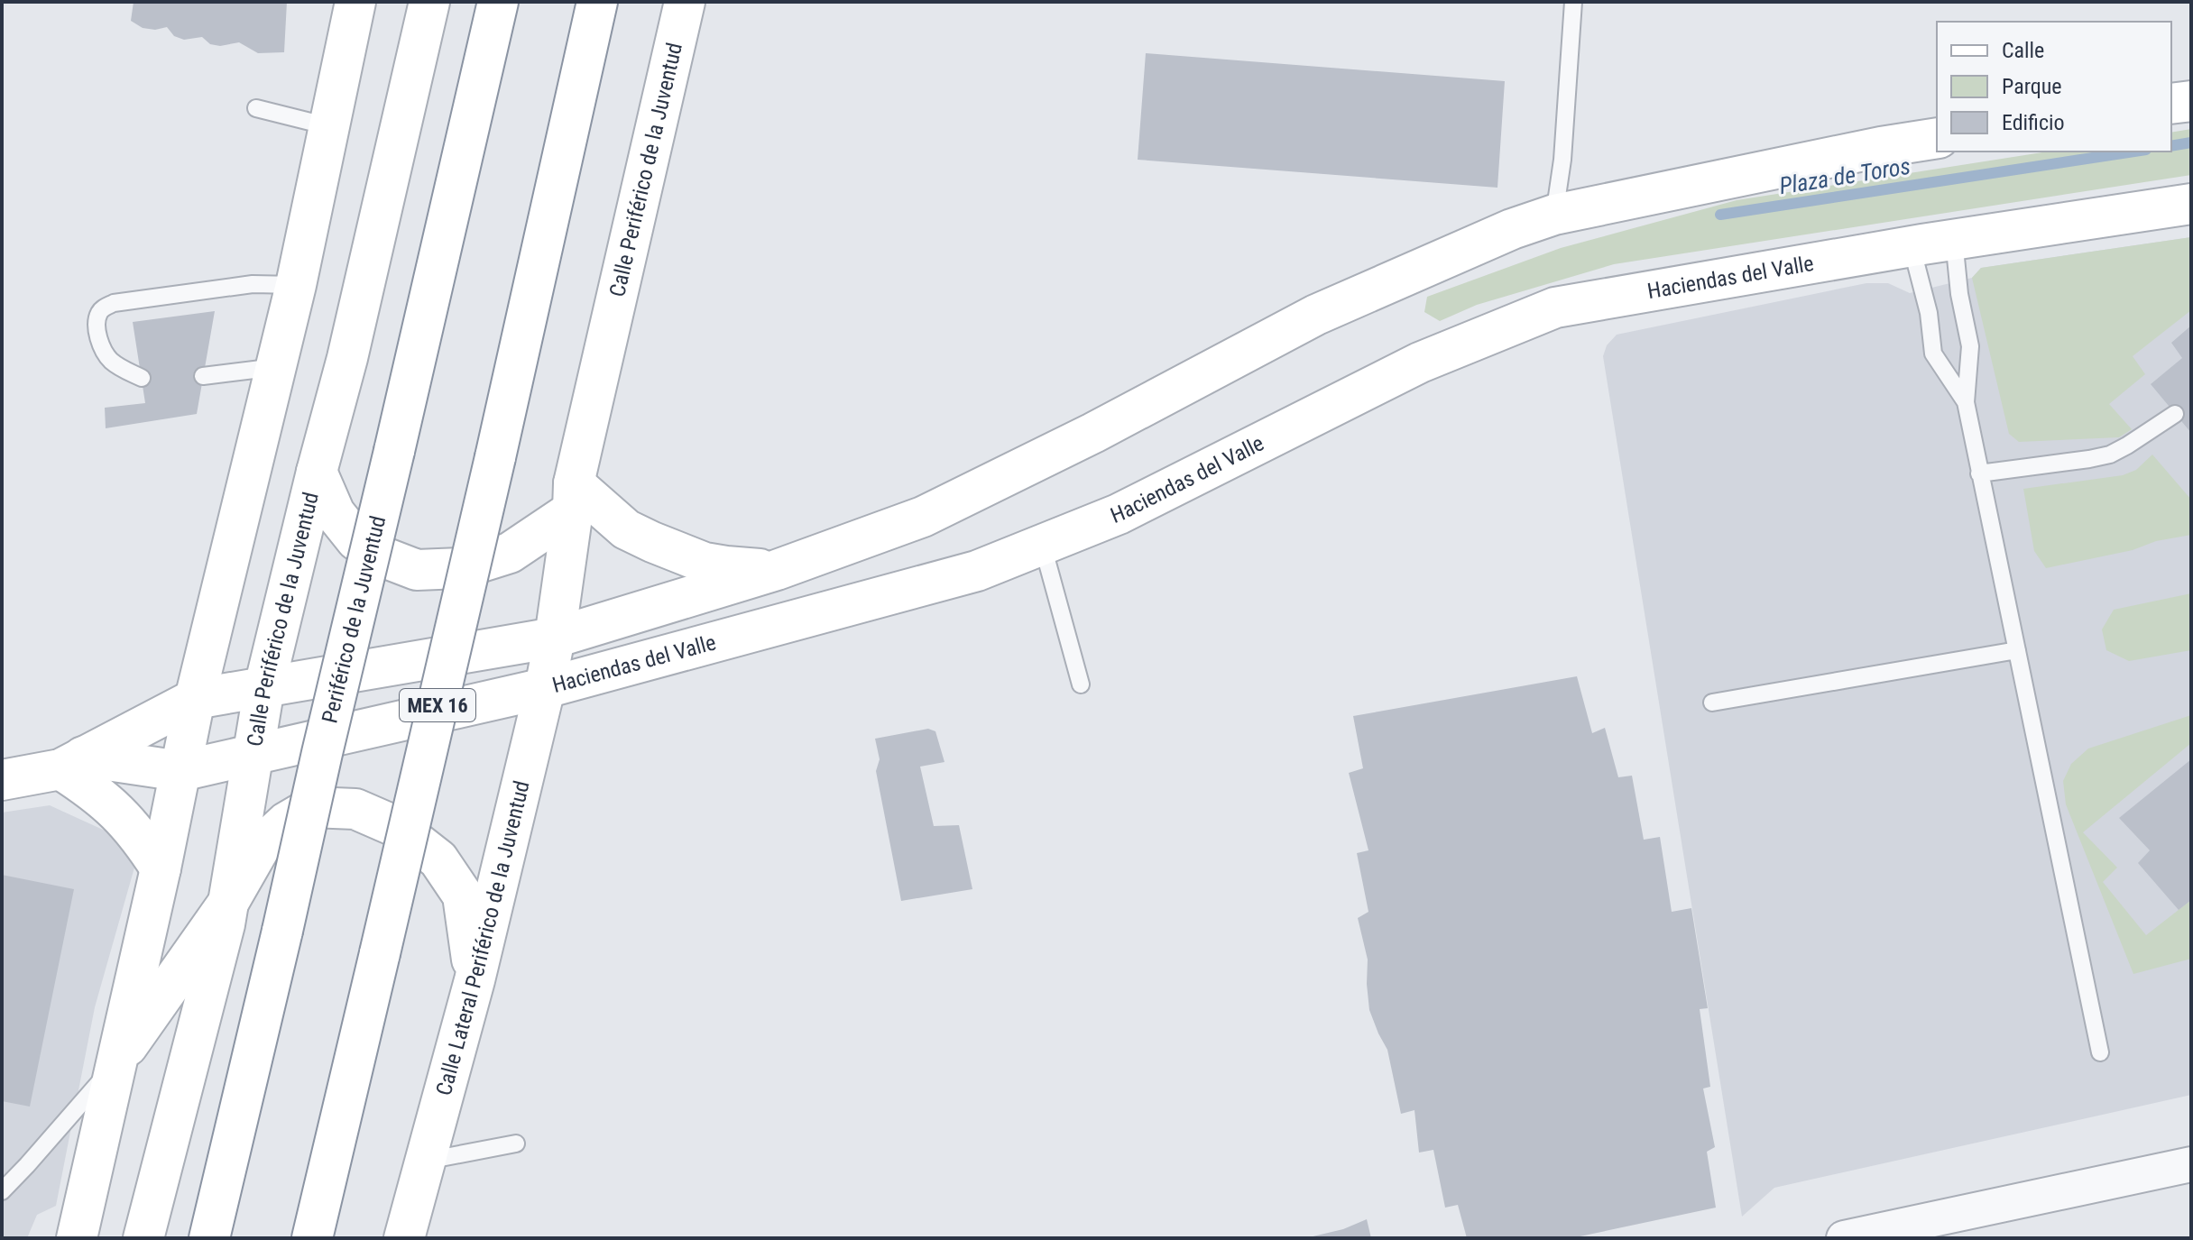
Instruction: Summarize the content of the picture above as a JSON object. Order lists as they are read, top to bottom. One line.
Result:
{"streets":{"main road":["Calle Periférico de la Juventud","Haciendas del Valle","Periférico de la Juventud","MEX 16","Calle Lateral Periférico de la Juventud"]},"crossings":[["Calle Periférico de la Juventud","Haciendas del Valle"],["Calle Periférico de la Juventud","Calle Lateral Periférico de la Juventud"],["Haciendas del Valle","Calle Lateral Periférico de la Juventud"]],"water":["Plaza de Toros"],"legend":["Calle","Parque","Edificio"]}
